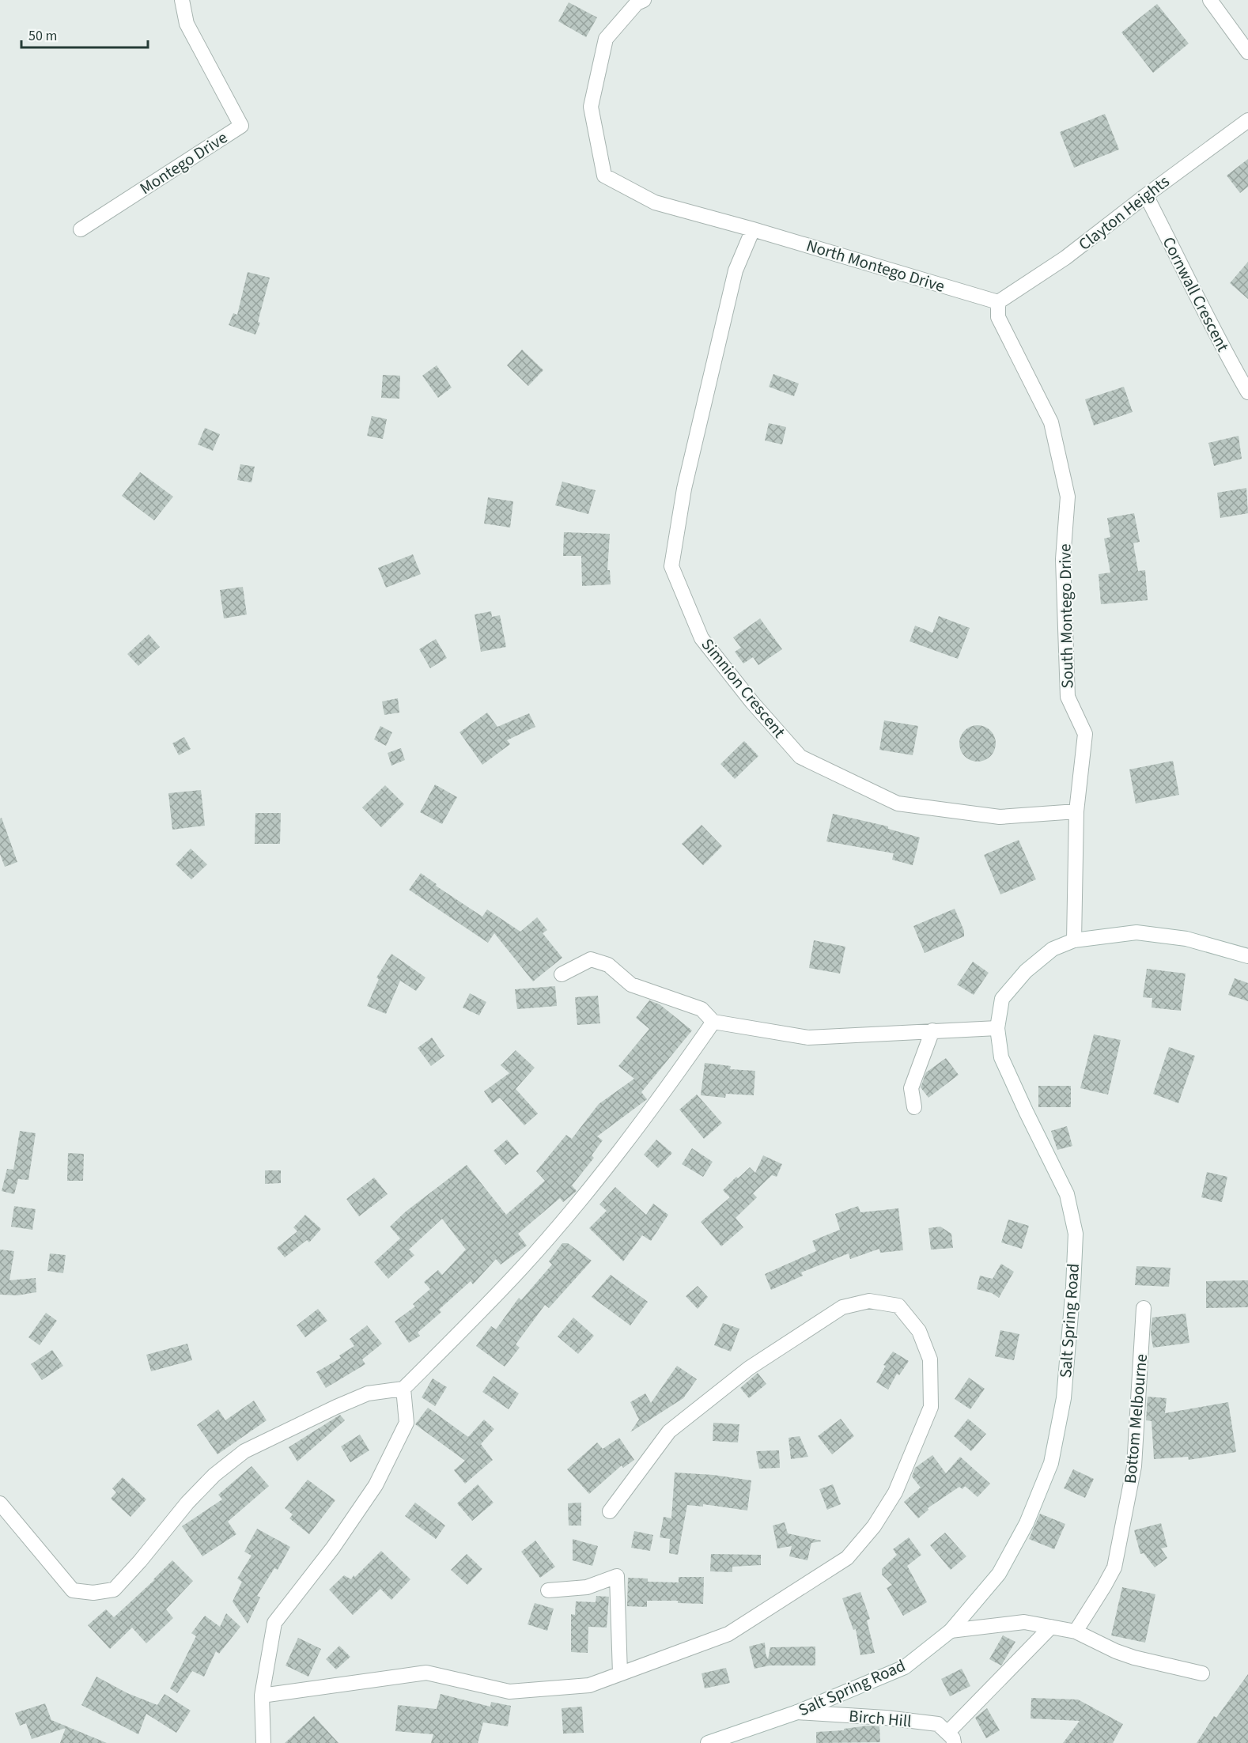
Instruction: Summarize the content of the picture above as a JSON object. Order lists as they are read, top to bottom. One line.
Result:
{"streets":{"street":["Montego Drive","Clayton Heights","North Montego Drive","Cornwall Crescent","South Montego Drive","Simnion Crescent","Salt Spring Road","Bottom Melbourne","Birch Hill"]},"crossings":[["Clayton Heights","North Montego Drive"],["Clayton Heights","Cornwall Crescent"],["Clayton Heights","South Montego Drive"],["North Montego Drive","South Montego Drive"],["North Montego Drive","Simnion Crescent"],["South Montego Drive","Simnion Crescent"],["South Montego Drive","Salt Spring Road"],["Salt Spring Road","Birch Hill"]],"scale_bar":"50 m"}
